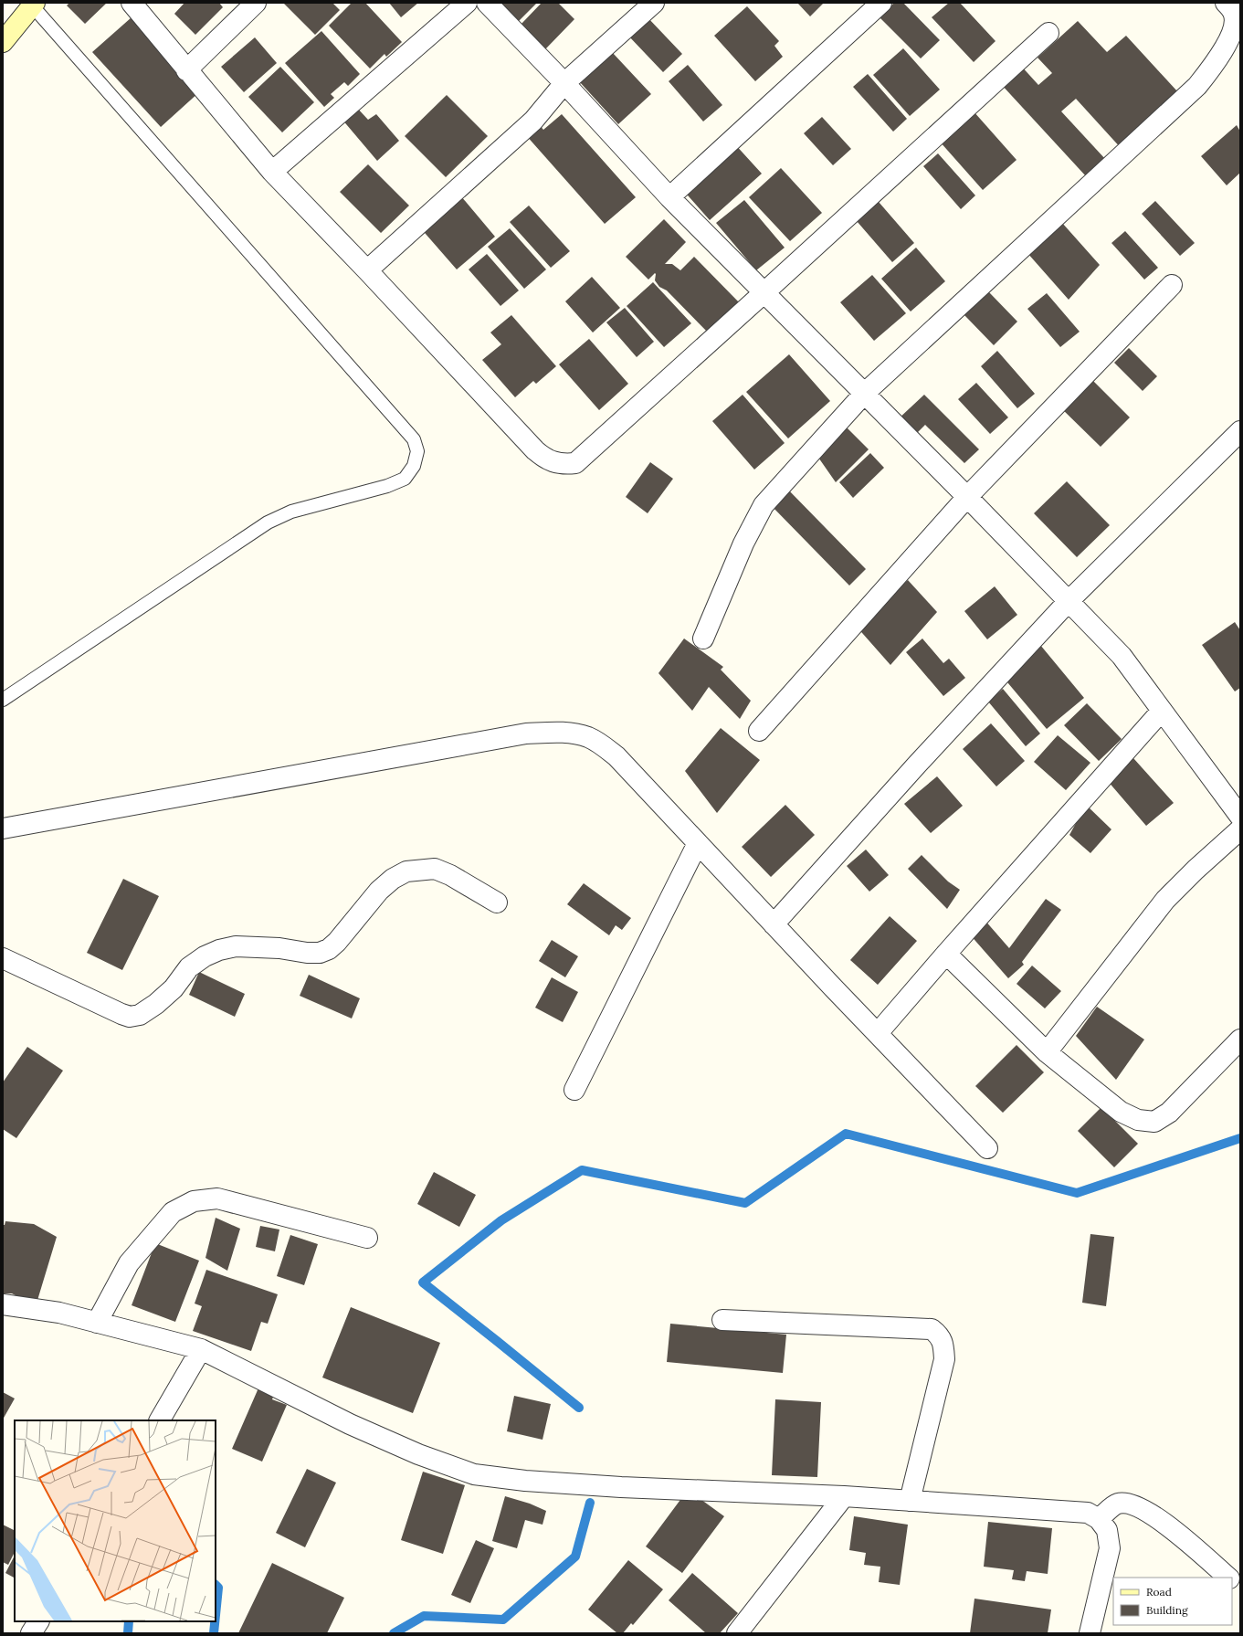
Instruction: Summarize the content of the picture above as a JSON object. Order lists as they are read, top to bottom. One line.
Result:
{"legend":["Road","Building"]}
